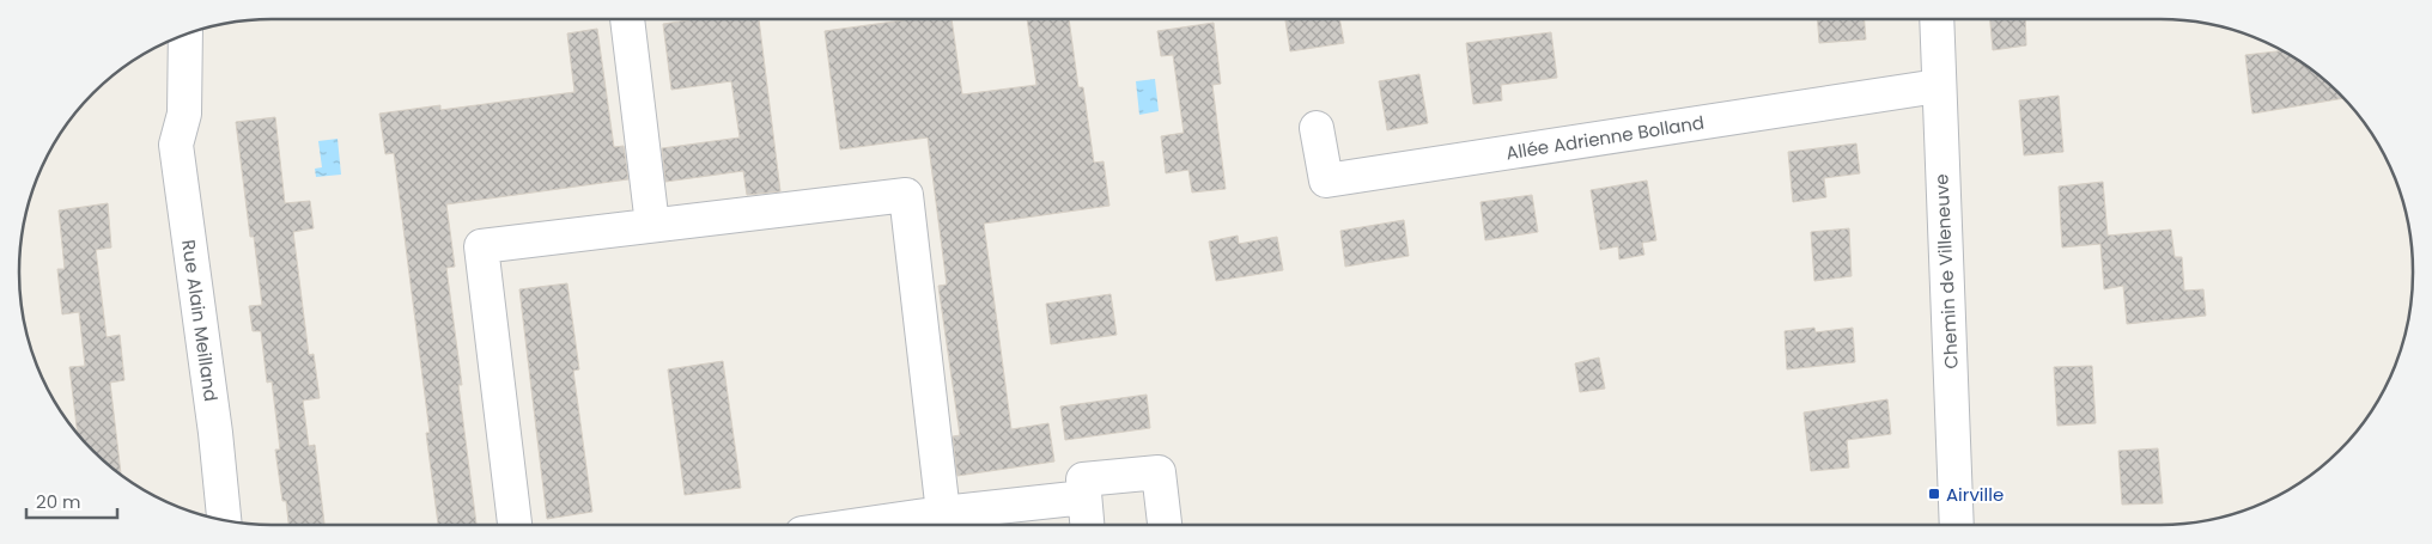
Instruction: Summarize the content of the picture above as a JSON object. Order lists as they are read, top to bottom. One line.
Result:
{"streets":{"street":["Allée Adrienne Bolland","Chemin de Villeneuve","Rue Alain Meilland"]},"crossings":[["Allée Adrienne Bolland","Chemin de Villeneuve"]],"places":{"transit":["Airville"]},"scale_bar":"20 m"}
